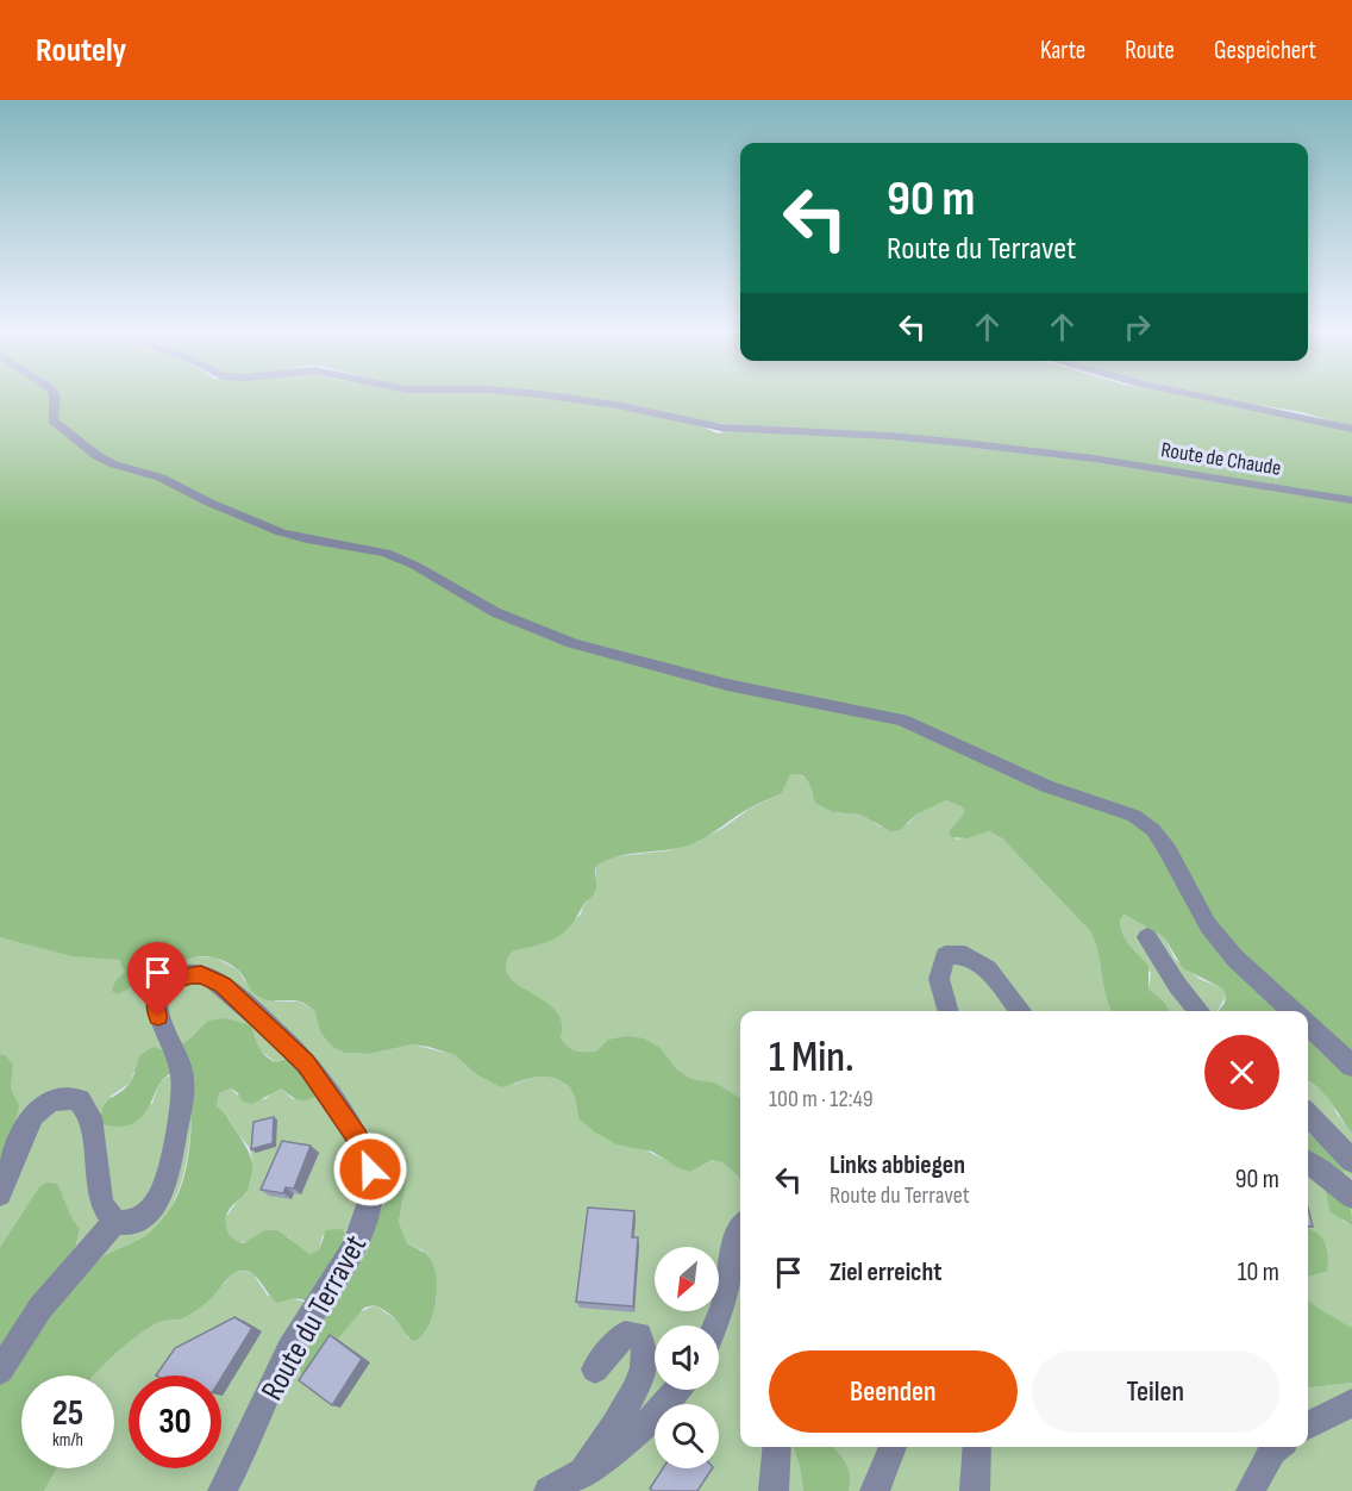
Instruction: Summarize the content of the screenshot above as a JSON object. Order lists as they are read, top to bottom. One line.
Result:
{"streets":{"street":["Route de Chaude","Route du Terravet"]},"north":"bottom left","page":{"header":"Routely","nav":["Karte","Route","Gespeichert"],"turn":["90 m","Route du Terravet"],"heading":["1 Min.","100 m · 12:49"],"list":[{"name":"Links abbiegen","note":"Route du Terravet","value":"90 m"},{"name":"Ziel erreicht","value":"10 m"}],"buttons":["Beenden","Teilen"],"speed":"25 km/h","limit":"30"}}
